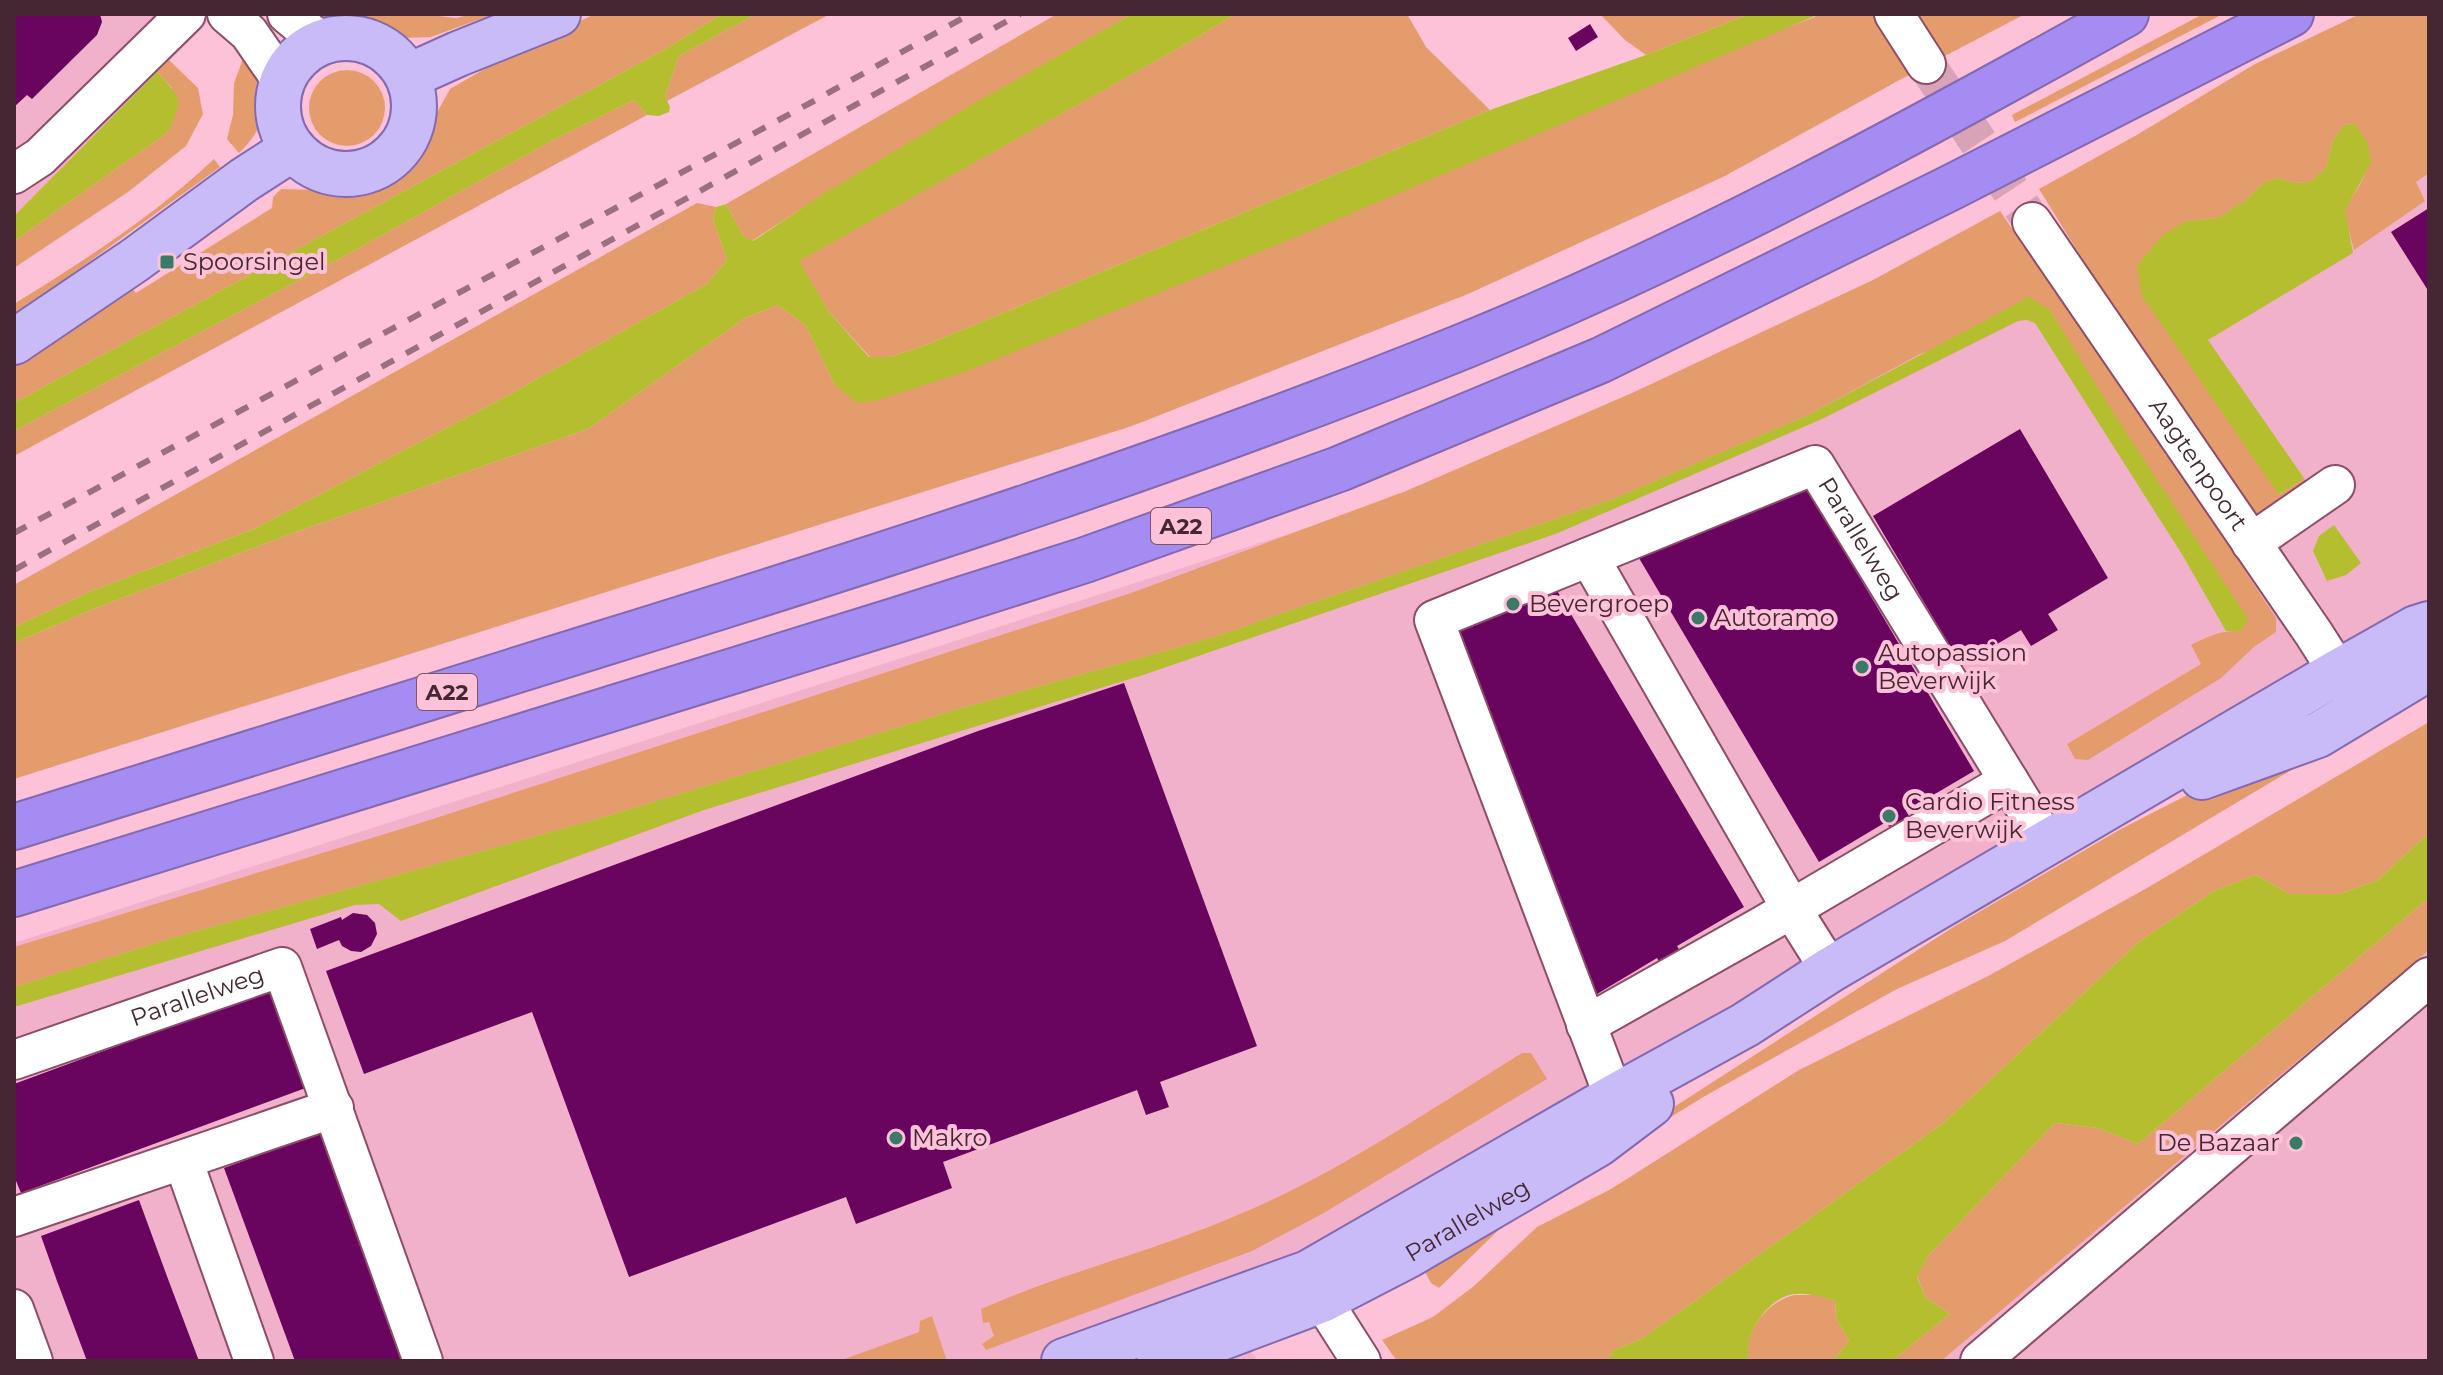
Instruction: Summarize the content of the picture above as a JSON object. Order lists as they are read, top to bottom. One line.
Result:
{"streets":{"highway":["A22"],"main road":["Parallelweg"],"street":["Aagtenpoort"]},"crossings":[["Aagtenpoort","Parallelweg"]],"places":{"transit":["Spoorsingel"],"other":["Bevergroep","Autoramo","Autopassion Beverwijk","Cardio Fitness Beverwijk","Makro","De Bazaar"]}}
